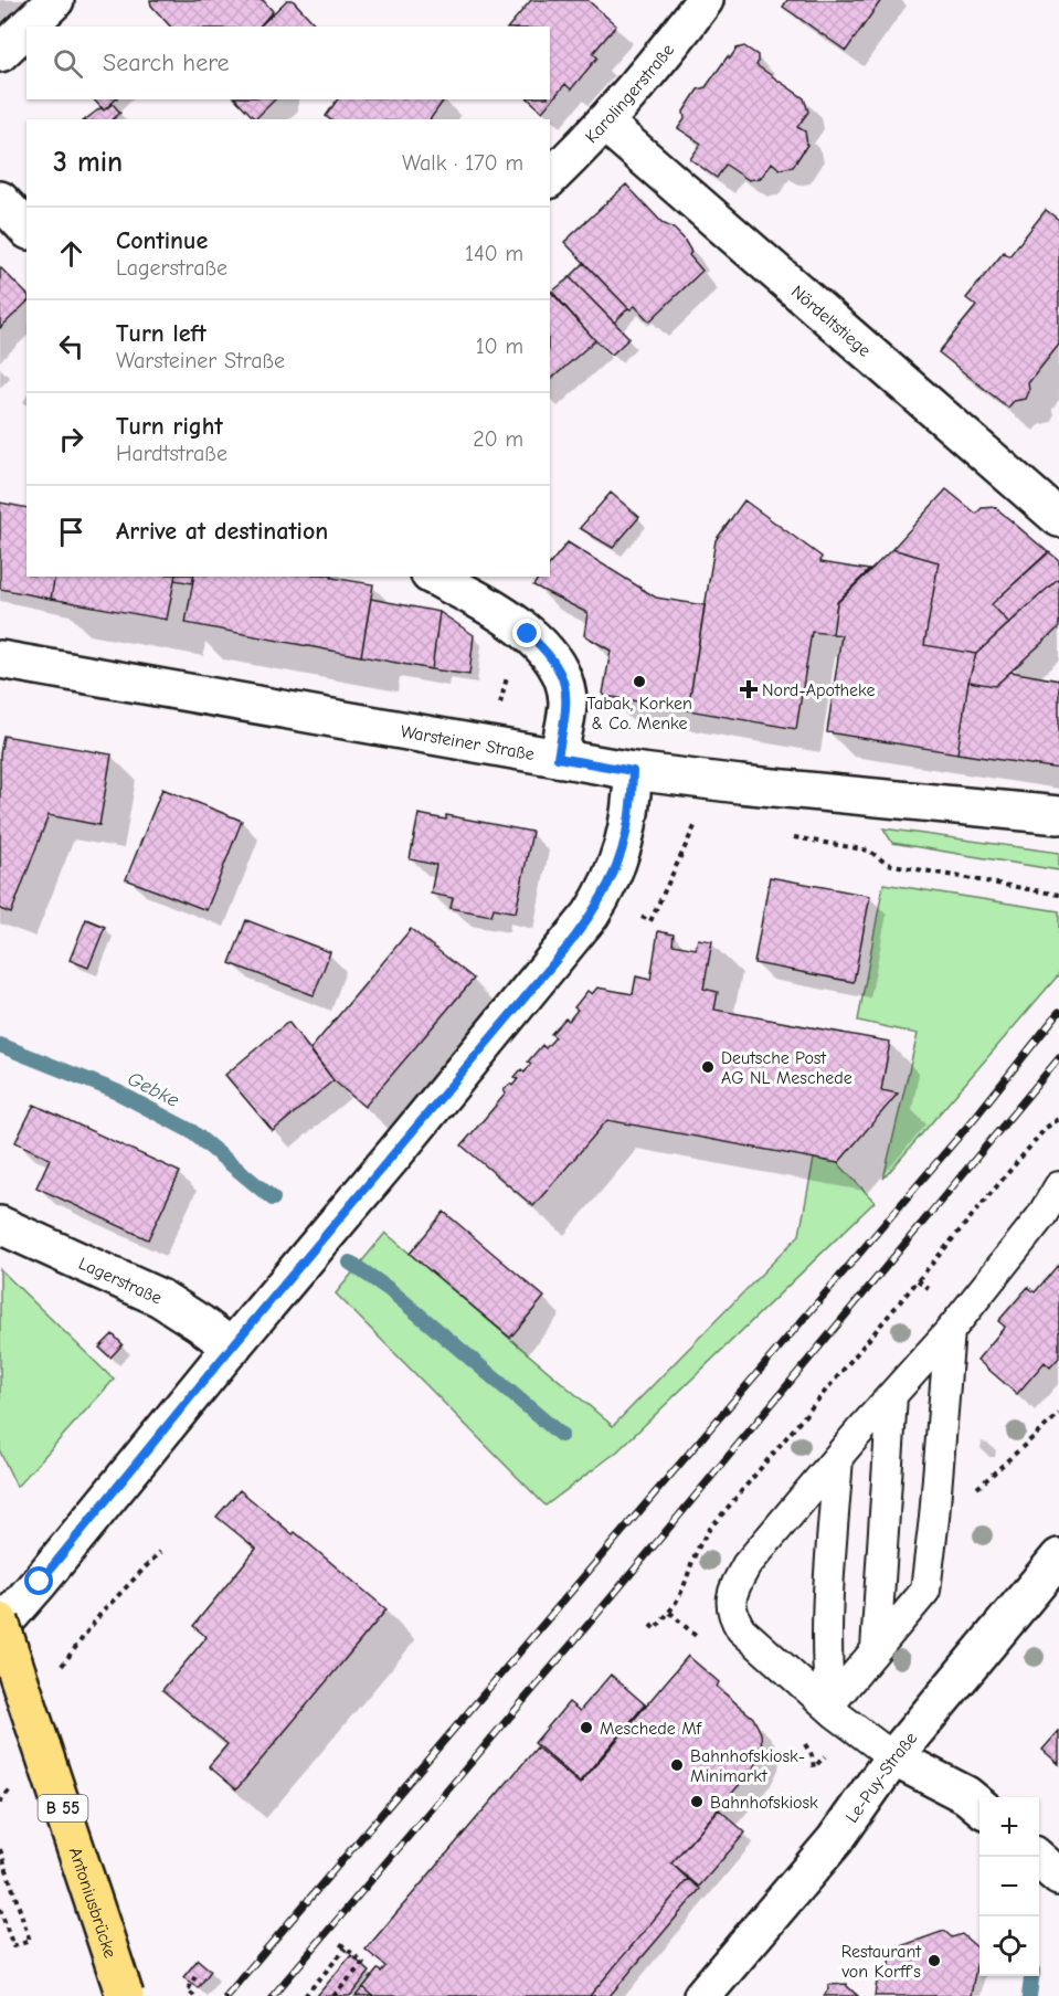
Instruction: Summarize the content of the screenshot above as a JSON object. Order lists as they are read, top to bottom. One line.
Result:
{"streets":{"main road":["B 55","Antoniusbrücke"],"street":["Karolingerstraße","Nördeltstiege","Warsteiner Straße","Lagerstraße","Le-Puy-Straße"]},"crossings":[["Karolingerstraße","Nördeltstiege"]],"water":["Gebke"],"places":{"other":["Tabak, Korken & Co. Menke","Deutsche Post AG NL Meschede","Meschede Mf","Bahnhofskiosk- Minimarkt","Bahnhofskiosk","Restaurant von Korff's"],"health":["Nord-Apotheke"]},"page":{"search":"Search here","heading":["3 min","Walk · 170 m"],"list":[["Continue","Lagerstraße","140 m"],["Turn left","Warsteiner Straße","10 m"],["Turn right","Hardtstraße","20 m"],"Arrive at destination"],"map_buttons":["+","−"]}}
